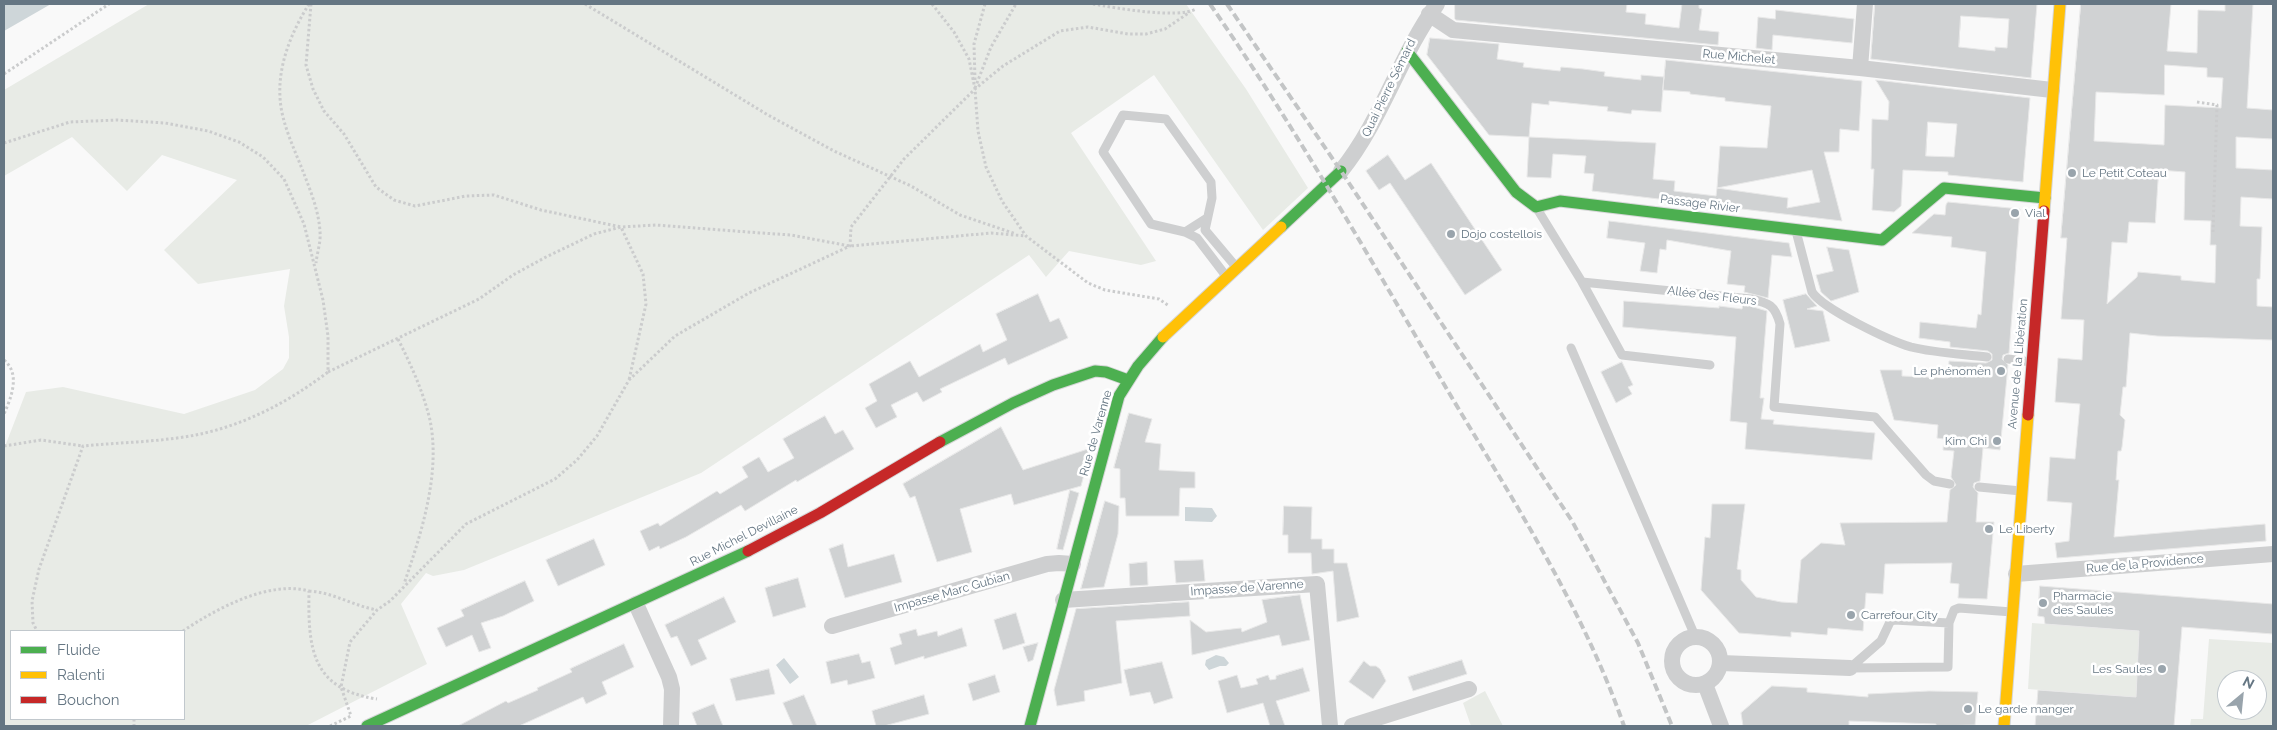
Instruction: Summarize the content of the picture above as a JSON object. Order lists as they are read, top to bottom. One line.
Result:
{"streets":{"street":["Rue Michelet","Quai Pierre Sémard","Passage Rivier","Avenue de la Libération","Rue de Varenne","Rue Michel Devillaine","Rue de la Providence","Impasse de Varenne","Impasse Marc Gubian"],"lane":["Allée des Fleurs"]},"crossings":[["Rue Michelet","Quai Pierre Sémard"],["Rue Michelet","Avenue de la Libération"],["Quai Pierre Sémard","Rue de Varenne"],["Passage Rivier","Avenue de la Libération"],["Avenue de la Libération","Rue de la Providence"],["Rue de Varenne","Rue Michel Devillaine"],["Rue de Varenne","Impasse de Varenne"],["Rue de Varenne","Impasse Marc Gubian"]],"places":["Le Petit Coteau","Vial","Dojo costellois","Le phénomèn","Kim Chi","Le Liberty","Pharmacie des Saules","Carrefour City","Les Saules","Le garde manger"],"legend":["Fluide","Ralenti","Bouchon"],"north":"top right"}
